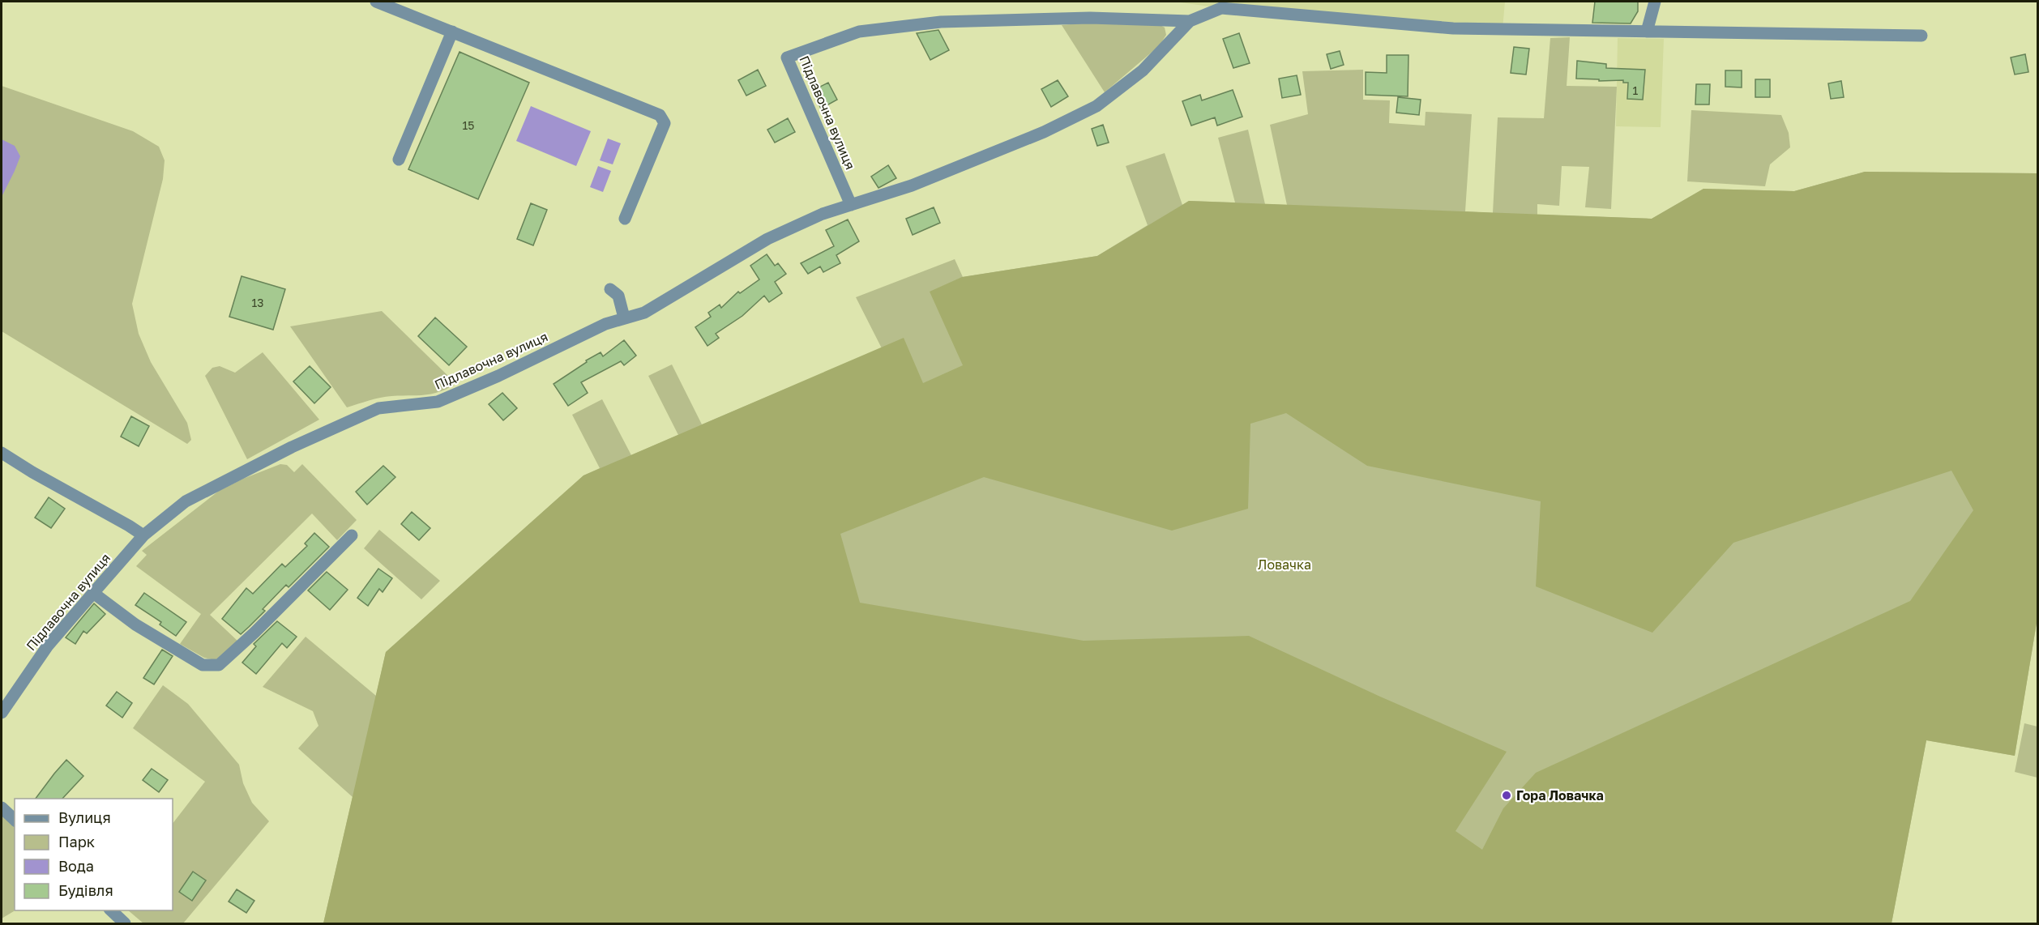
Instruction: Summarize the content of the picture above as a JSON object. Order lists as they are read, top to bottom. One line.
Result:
{"streets":{"street":["Підлавочна вулиця"]},"parks":["Ловачка"],"places":["Гора Ловачка"],"house_numbers":["1","15","13"],"legend":["Вулиця","Парк","Вода","Будівля"]}
